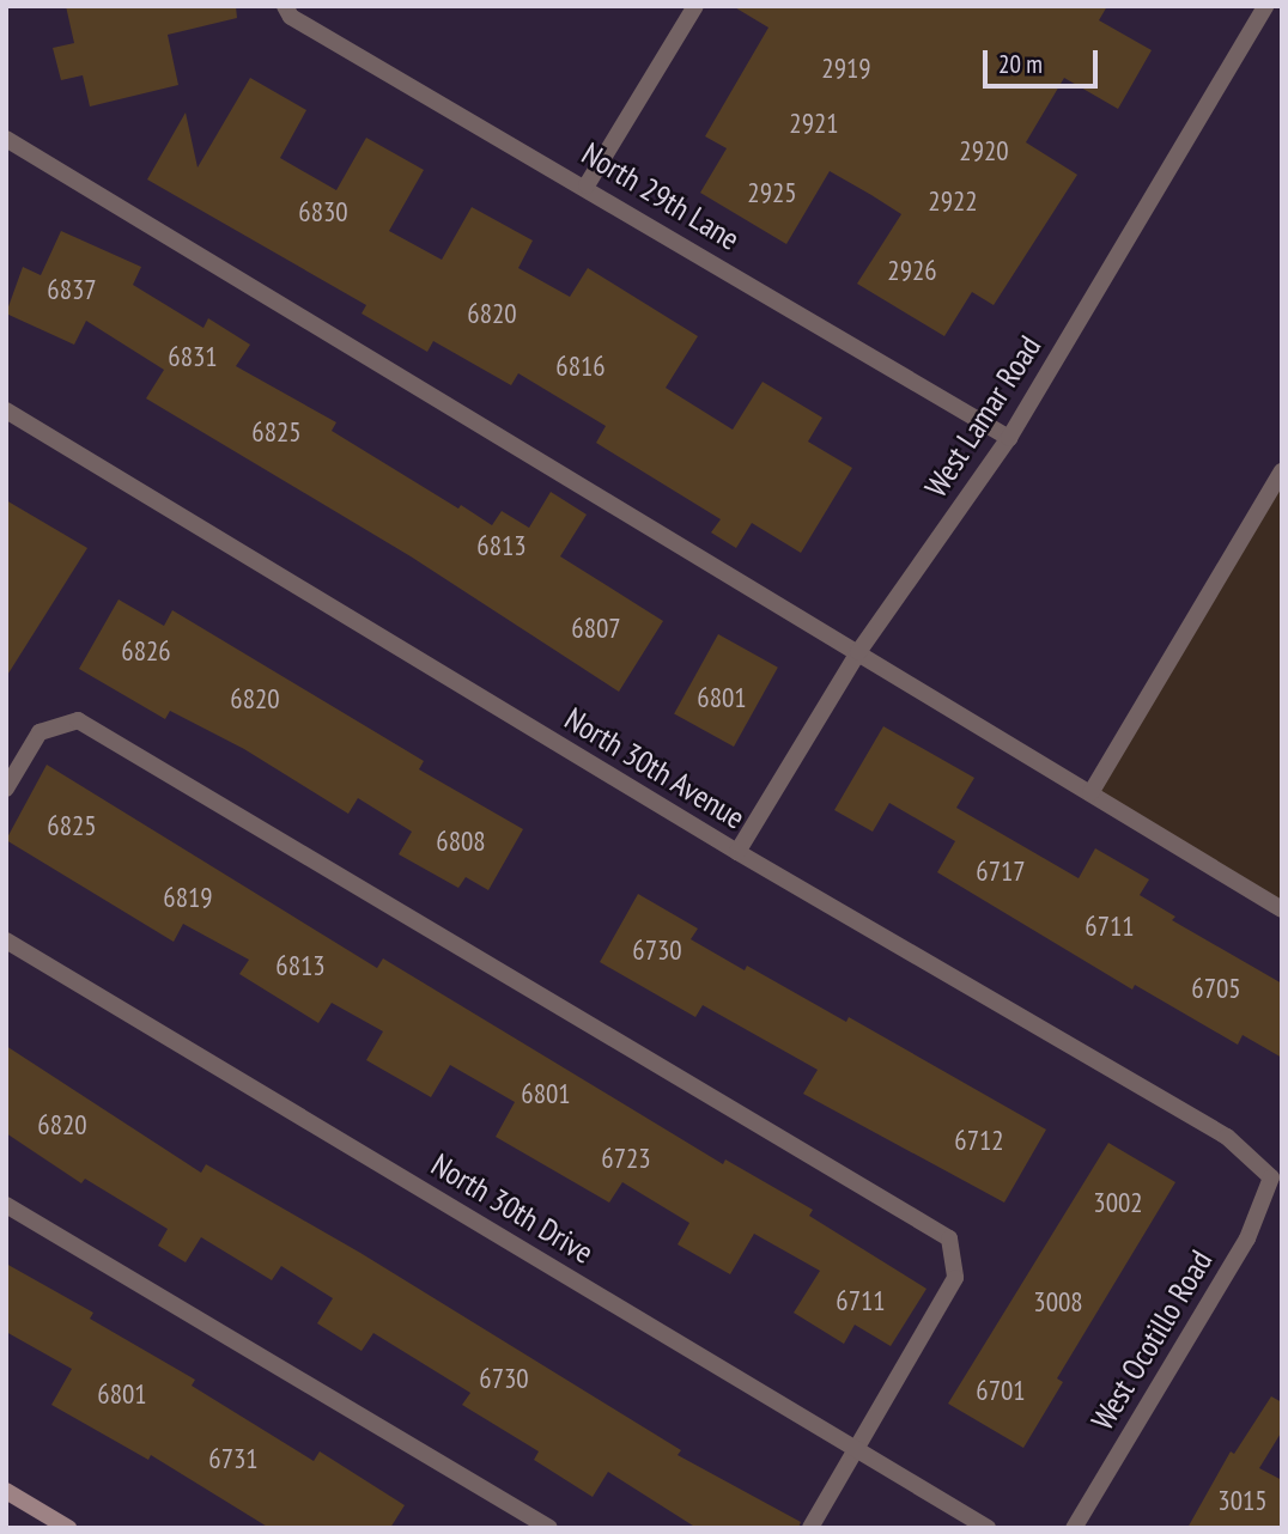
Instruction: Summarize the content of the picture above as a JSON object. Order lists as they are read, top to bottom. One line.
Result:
{"streets":{"street":["North 29th Lane","West Lamar Road","North 30th Avenue","North 30th Drive","West Ocotillo Road"]},"crossings":[["North 29th Lane","West Lamar Road"],["West Lamar Road","North 30th Avenue"],["North 30th Avenue","West Ocotillo Road"]],"house_numbers":["2919","2921","2920","2925","2922","6830","2926","6837","6820","6831","6816","6825","6813","6807","6826","6801","6820","6825","6808","6717","6819","6711","6730","6813","6705","6801","6820","6712","6723","3002","6711","3008","6730","6701","6801","6731","3015"],"scale_bar":"20 m"}
